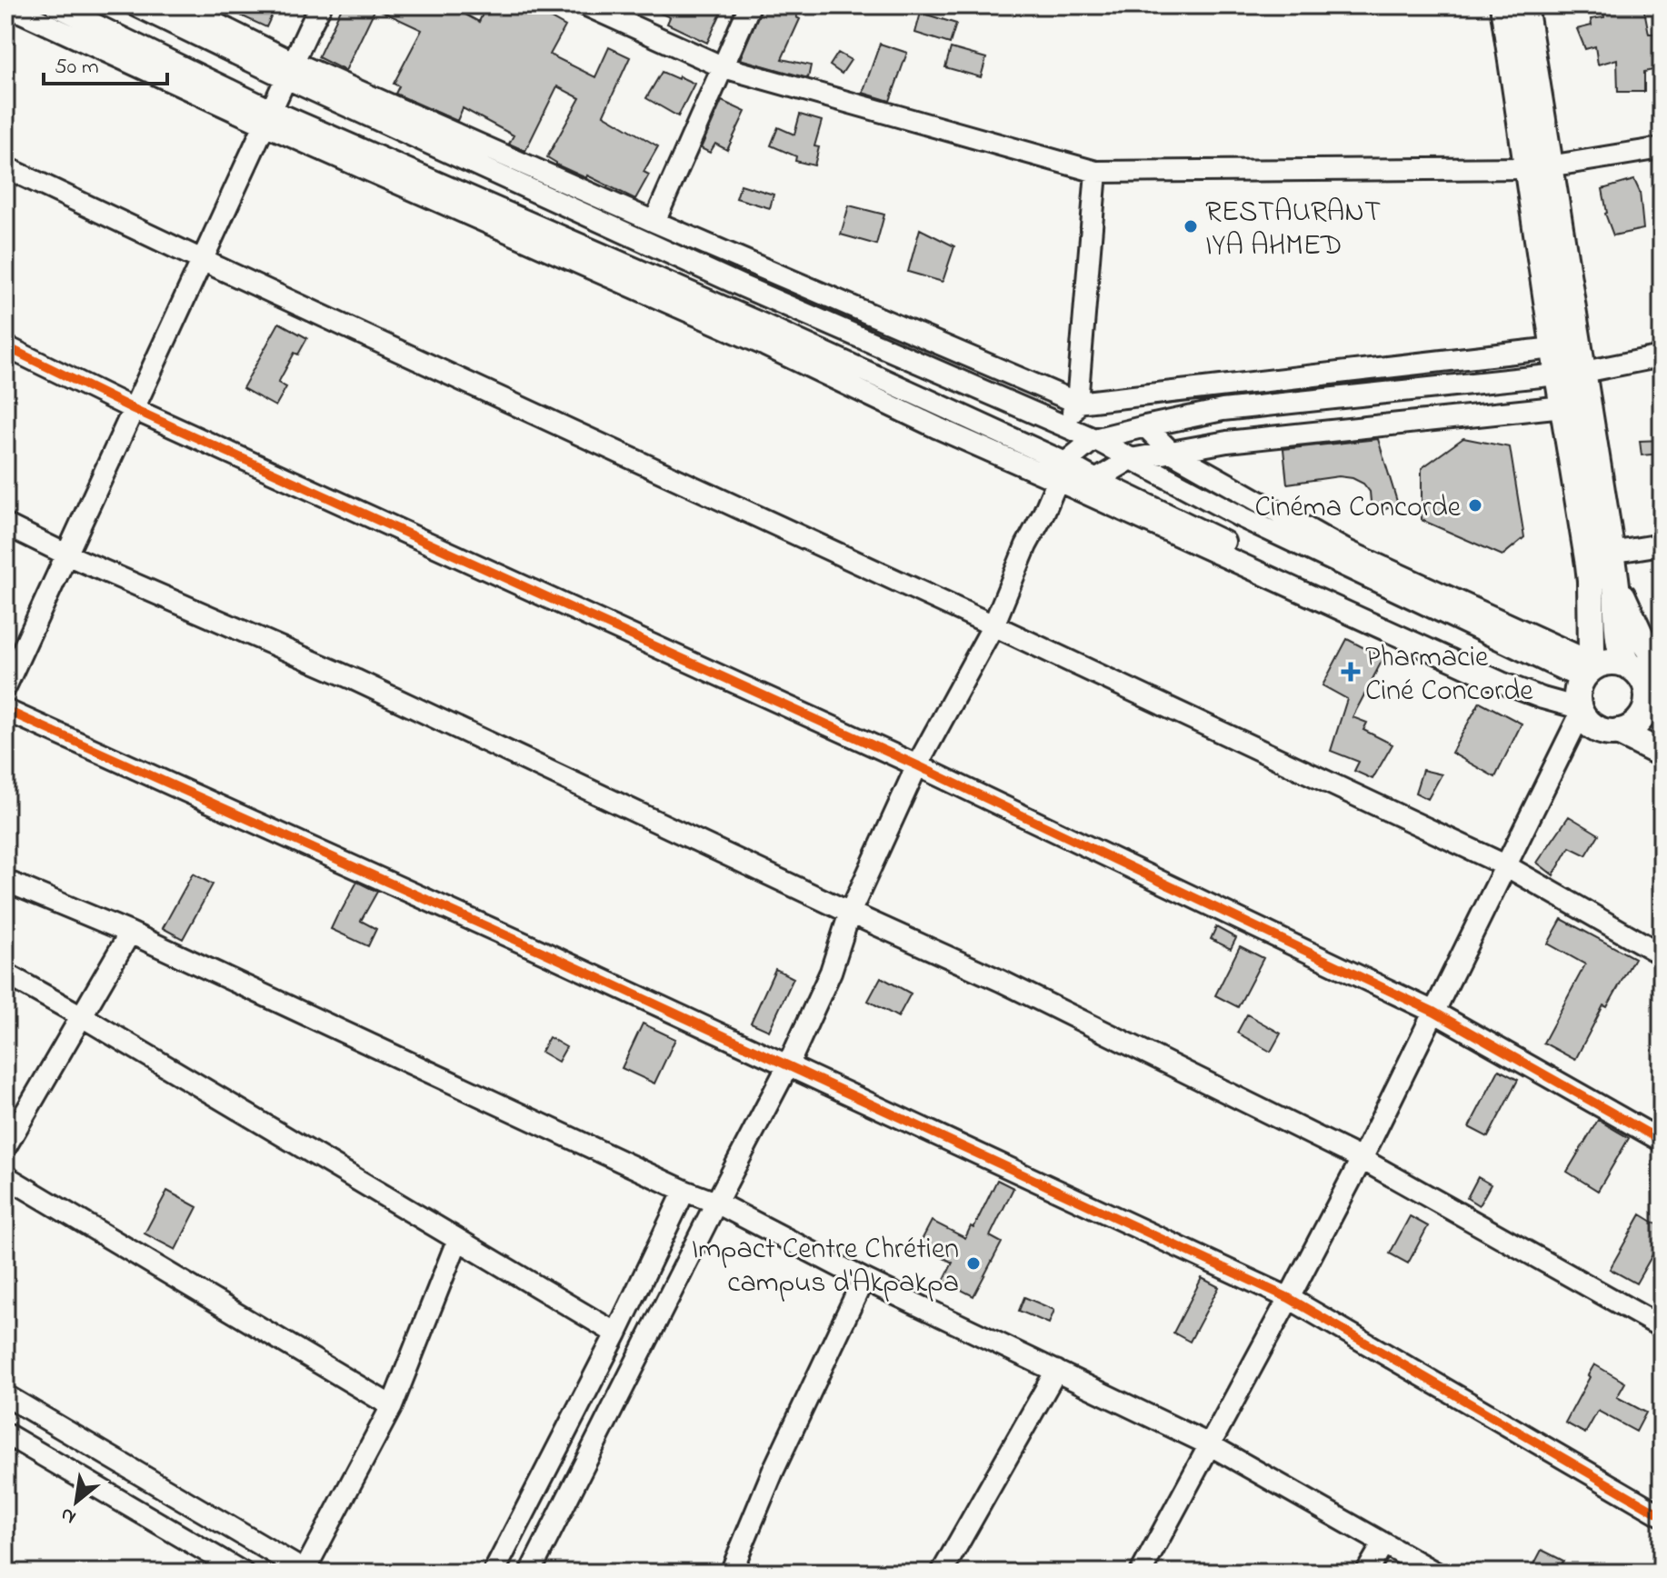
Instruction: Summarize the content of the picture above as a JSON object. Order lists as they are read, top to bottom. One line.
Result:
{"places":{"other":["RESTAURANT IYA AHMED","Cinéma Concorde","Impact Centre Chrétien campus d'Akpakpa"],"health":["Pharmacie Ciné Concorde"]},"scale_bar":"50 m","north":"bottom left"}
